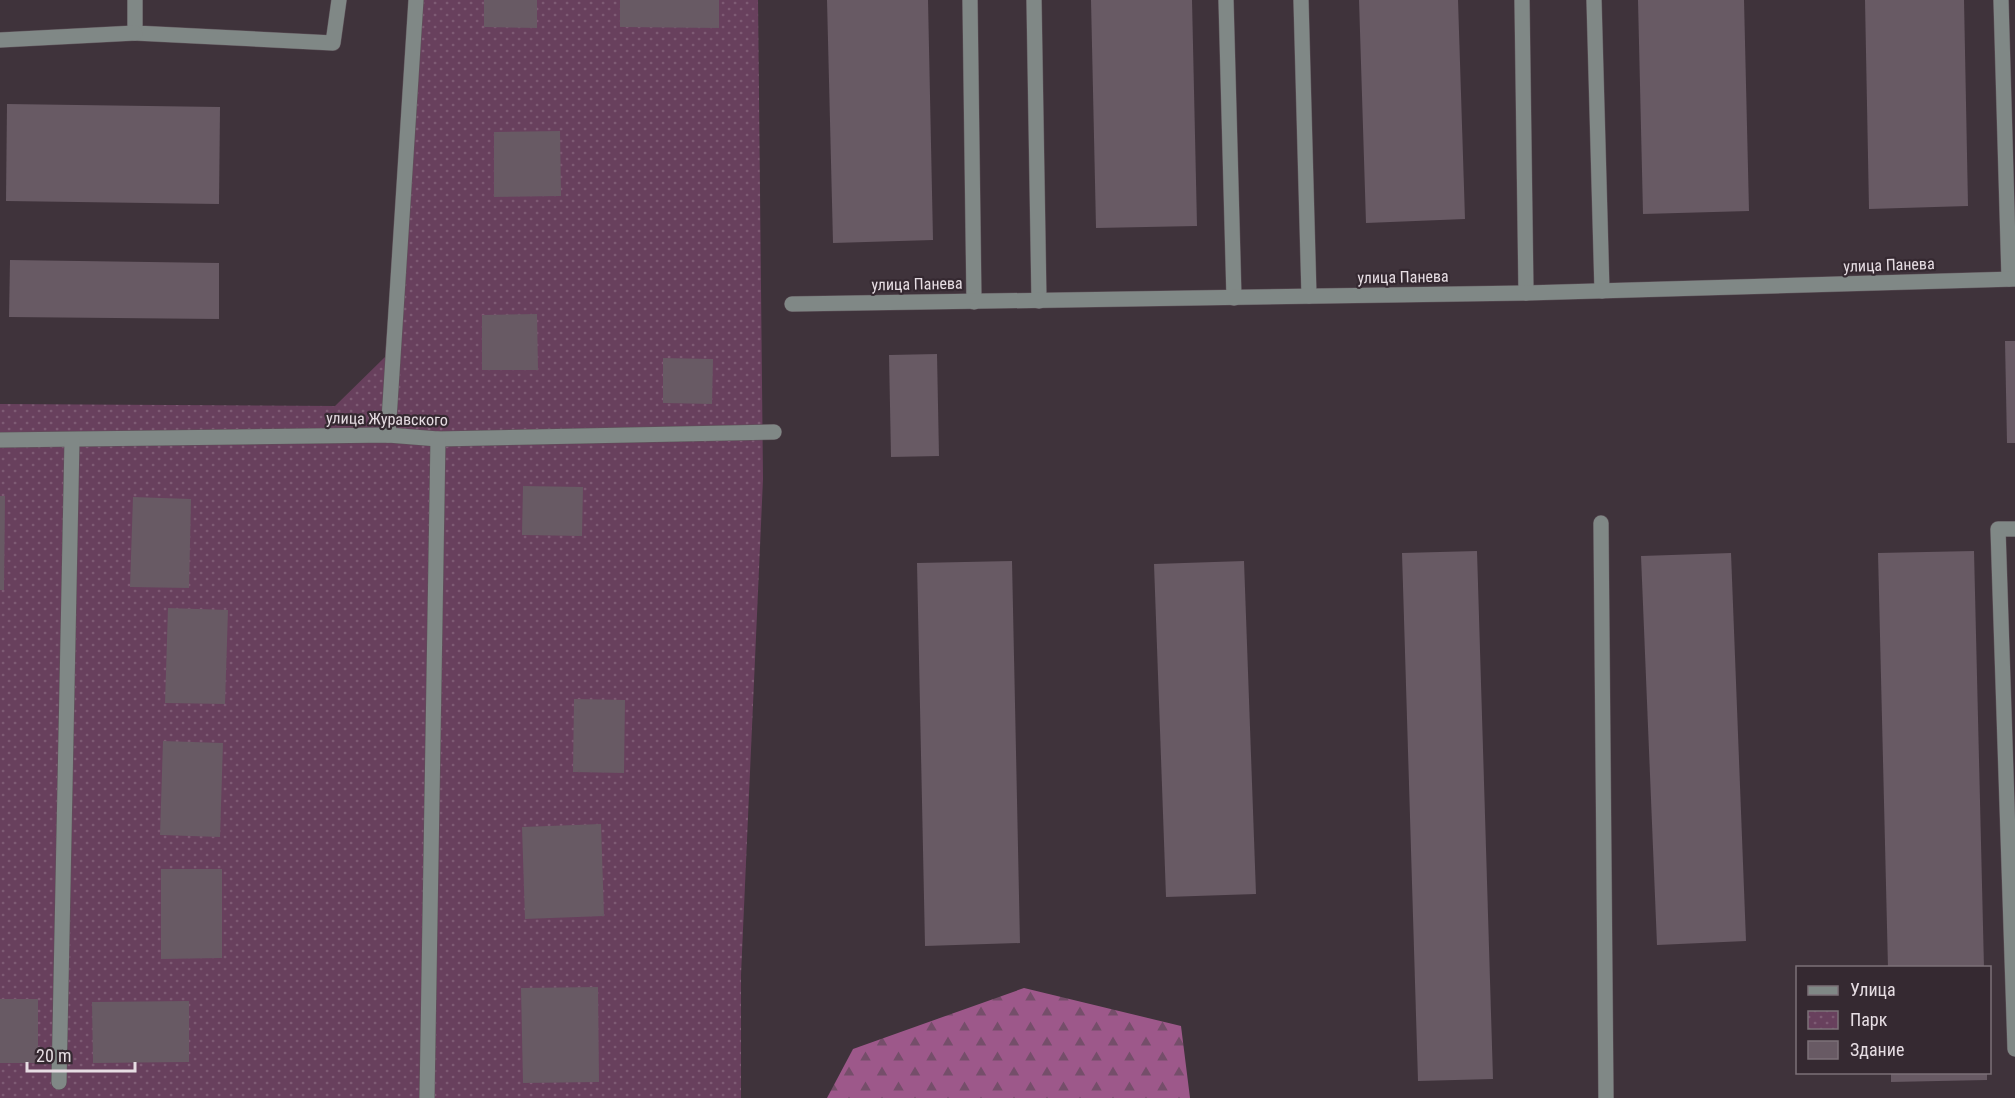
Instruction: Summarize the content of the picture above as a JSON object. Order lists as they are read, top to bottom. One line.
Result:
{"streets":{"street":["улица Панева","улица Журавского"]},"legend":["Улица","Парк","Здание"],"scale_bar":"20 m"}
